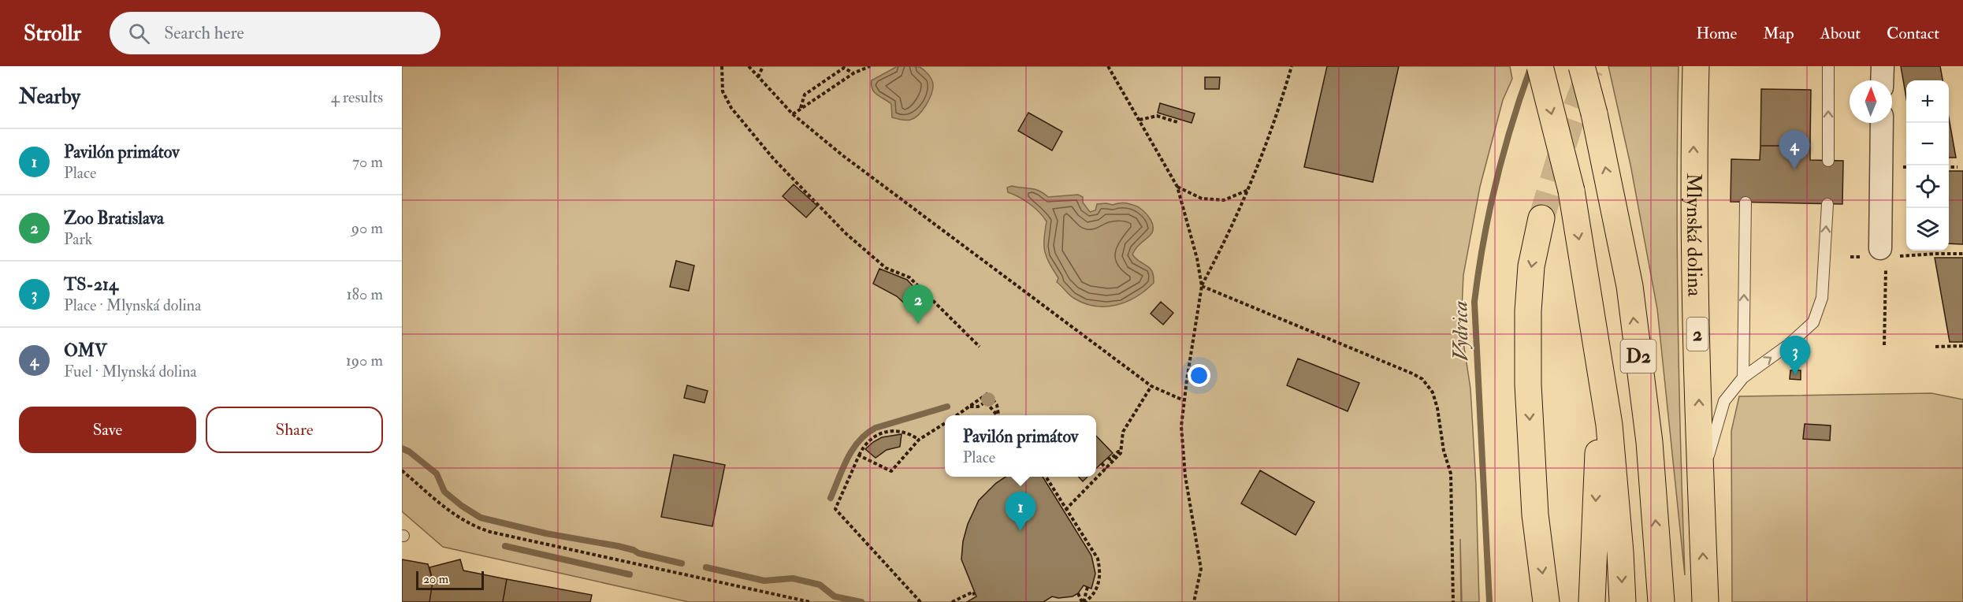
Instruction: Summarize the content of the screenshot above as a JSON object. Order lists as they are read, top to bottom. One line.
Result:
{"streets":{"main road":["Mlynská dolina","2","D2"]},"water":["Vydrica"],"scale_bar":"20 m","north":"top","page":{"header":"Strollr","search":"Search here","nav":["Home","Map","About","Contact"],"heading":["Nearby","4 results"],"map_buttons":["+","−"],"list":[{"mark":"1","name":"Pavilón primátov","note":"Place","value":"70 m"},{"mark":"2","name":"Zoo Bratislava","note":"Park","value":"90 m"},{"mark":"3","name":"TS-214","note":"Place · Mlynská dolina","value":"180 m"},{"mark":"4","name":"OMV","note":"Fuel · Mlynská dolina","value":"190 m"}],"pins":["4","2","3","1"],"buttons":["Save","Share"],"popup":["Pavilón primátov","Place"],"scale":"20 m"}}
